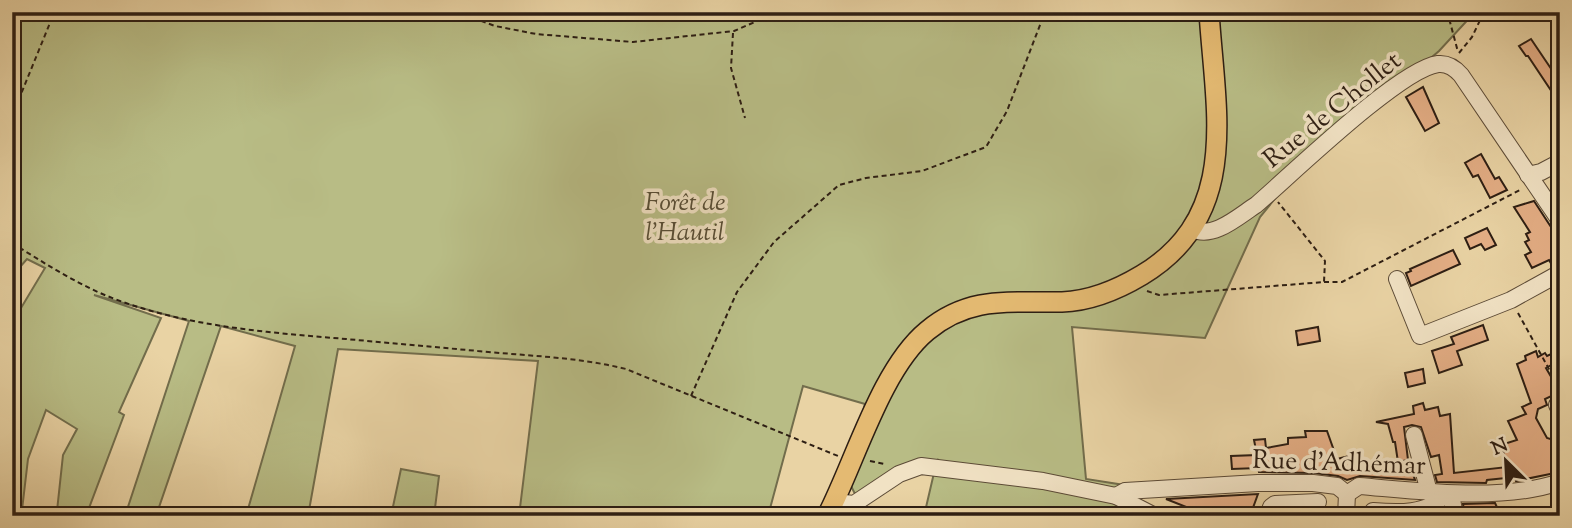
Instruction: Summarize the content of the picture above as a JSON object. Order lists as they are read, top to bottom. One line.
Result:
{"streets":{"street":["Rue de Chollet","Rue d'Adhémar"]},"parks":["Forêt de l'Hautil"],"north":"top left"}
